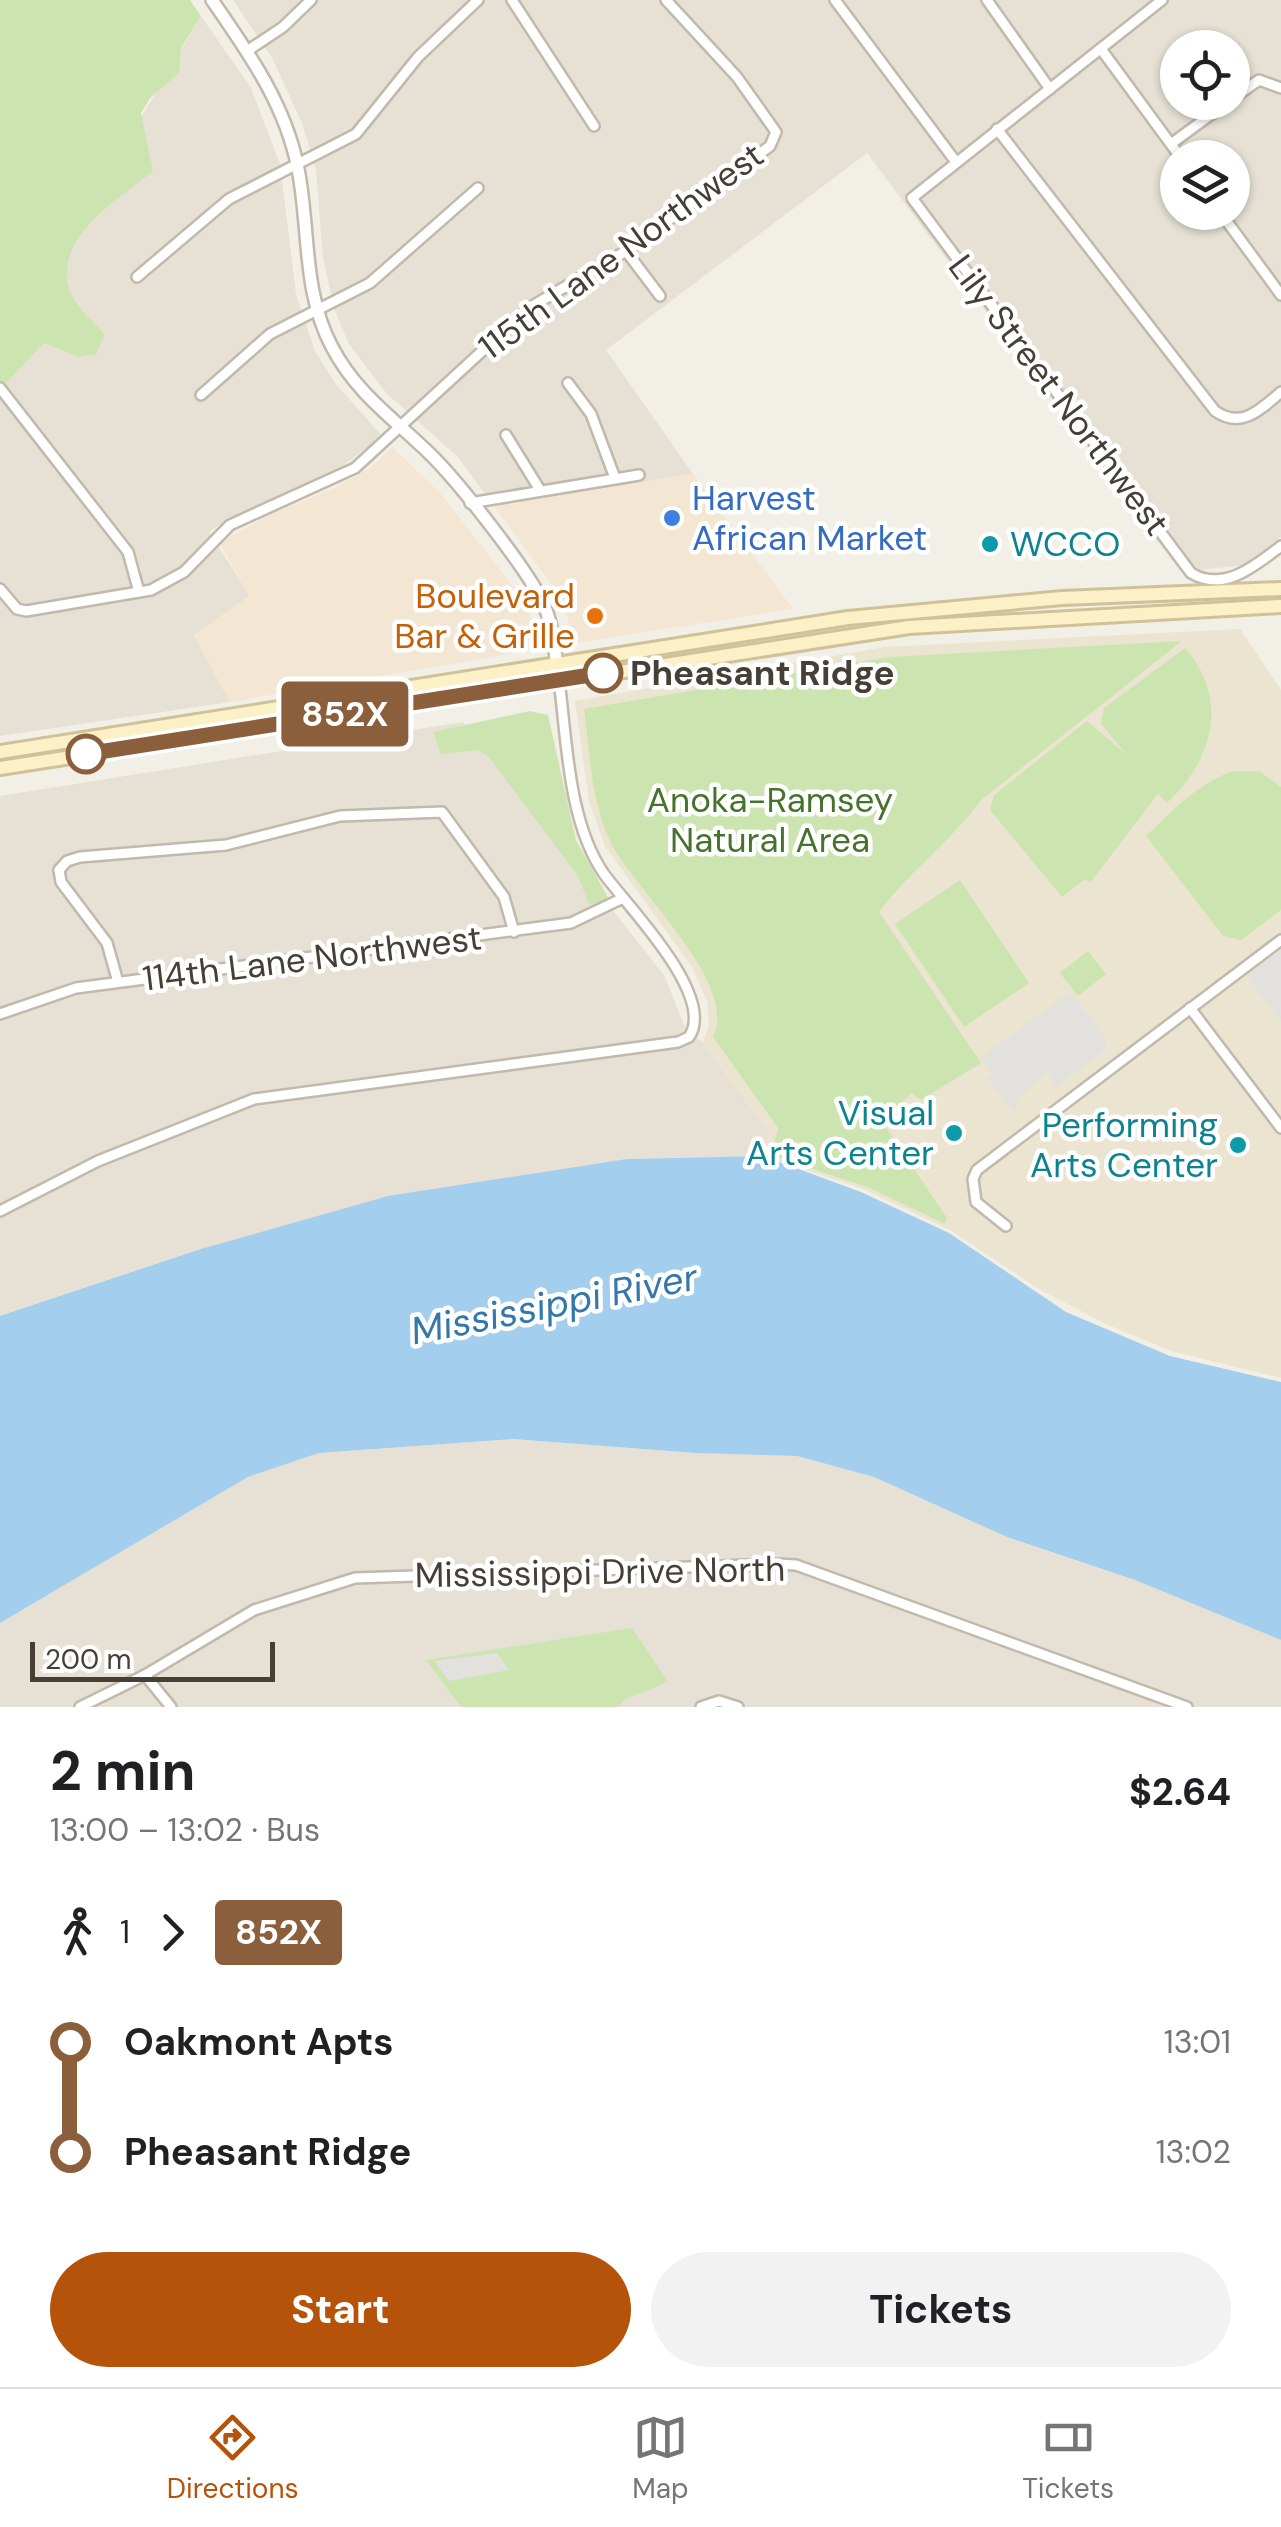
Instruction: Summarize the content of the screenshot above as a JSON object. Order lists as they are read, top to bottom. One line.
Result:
{"streets":{"street":["115th Lane Northwest","Lily Street Northwest","114th Lane Northwest","Mississippi Drive North"]},"water":["Mississippi River"],"parks":["Anoka-Ramsey Natural Area"],"places":["Harvest African Market","WCCO","Boulevard Bar & Grille","Pheasant Ridge","Visual Arts Center","Performing Arts Center"],"lines":["bus line 852X"],"scale_bar":"200 m","page":{"on_map":"852X","scale":"200 m","heading":["2 min","13:00 – 13:02 · Bus","$2.64"],"legs":["1","852X"],"list":[{"name":"Oakmont Apts","value":"13:01"},{"name":"Pheasant Ridge","value":"13:02"}],"buttons":["Start","Tickets"],"tabs":["Directions","Map","Tickets"]}}
